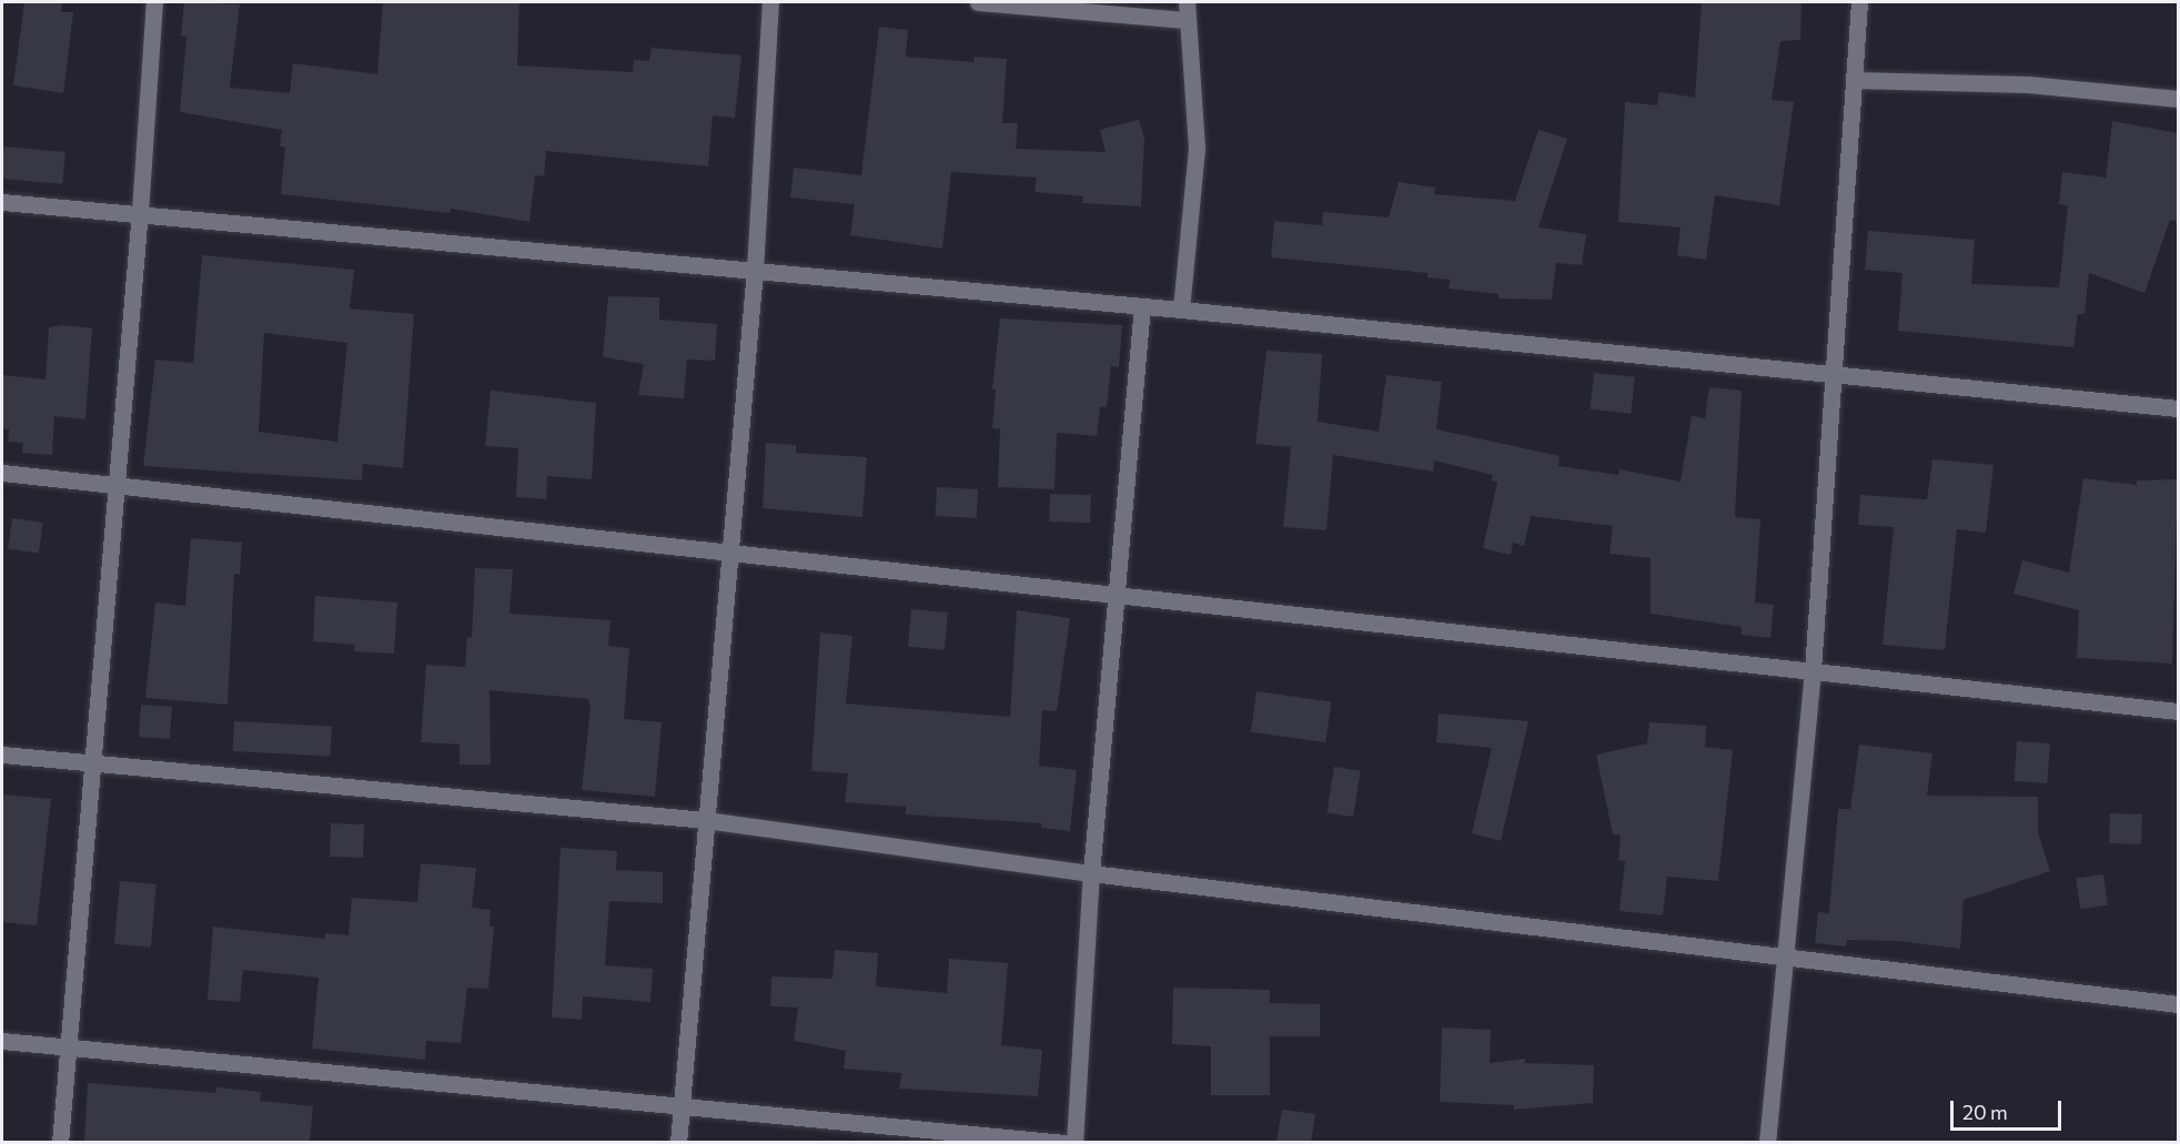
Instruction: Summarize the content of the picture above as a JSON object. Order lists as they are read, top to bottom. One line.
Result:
{"scale_bar":"20 m"}
